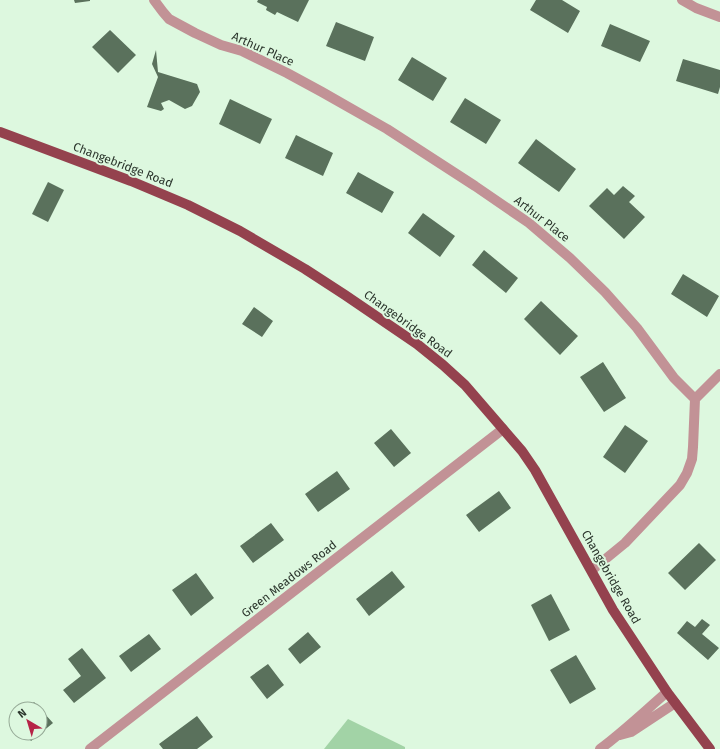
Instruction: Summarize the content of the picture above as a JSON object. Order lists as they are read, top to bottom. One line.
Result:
{"streets":{"main road":["Changebridge Road"],"street":["Arthur Place","Green Meadows Road"]},"crossings":[["Changebridge Road","Green Meadows Road"]],"north":"top left"}
